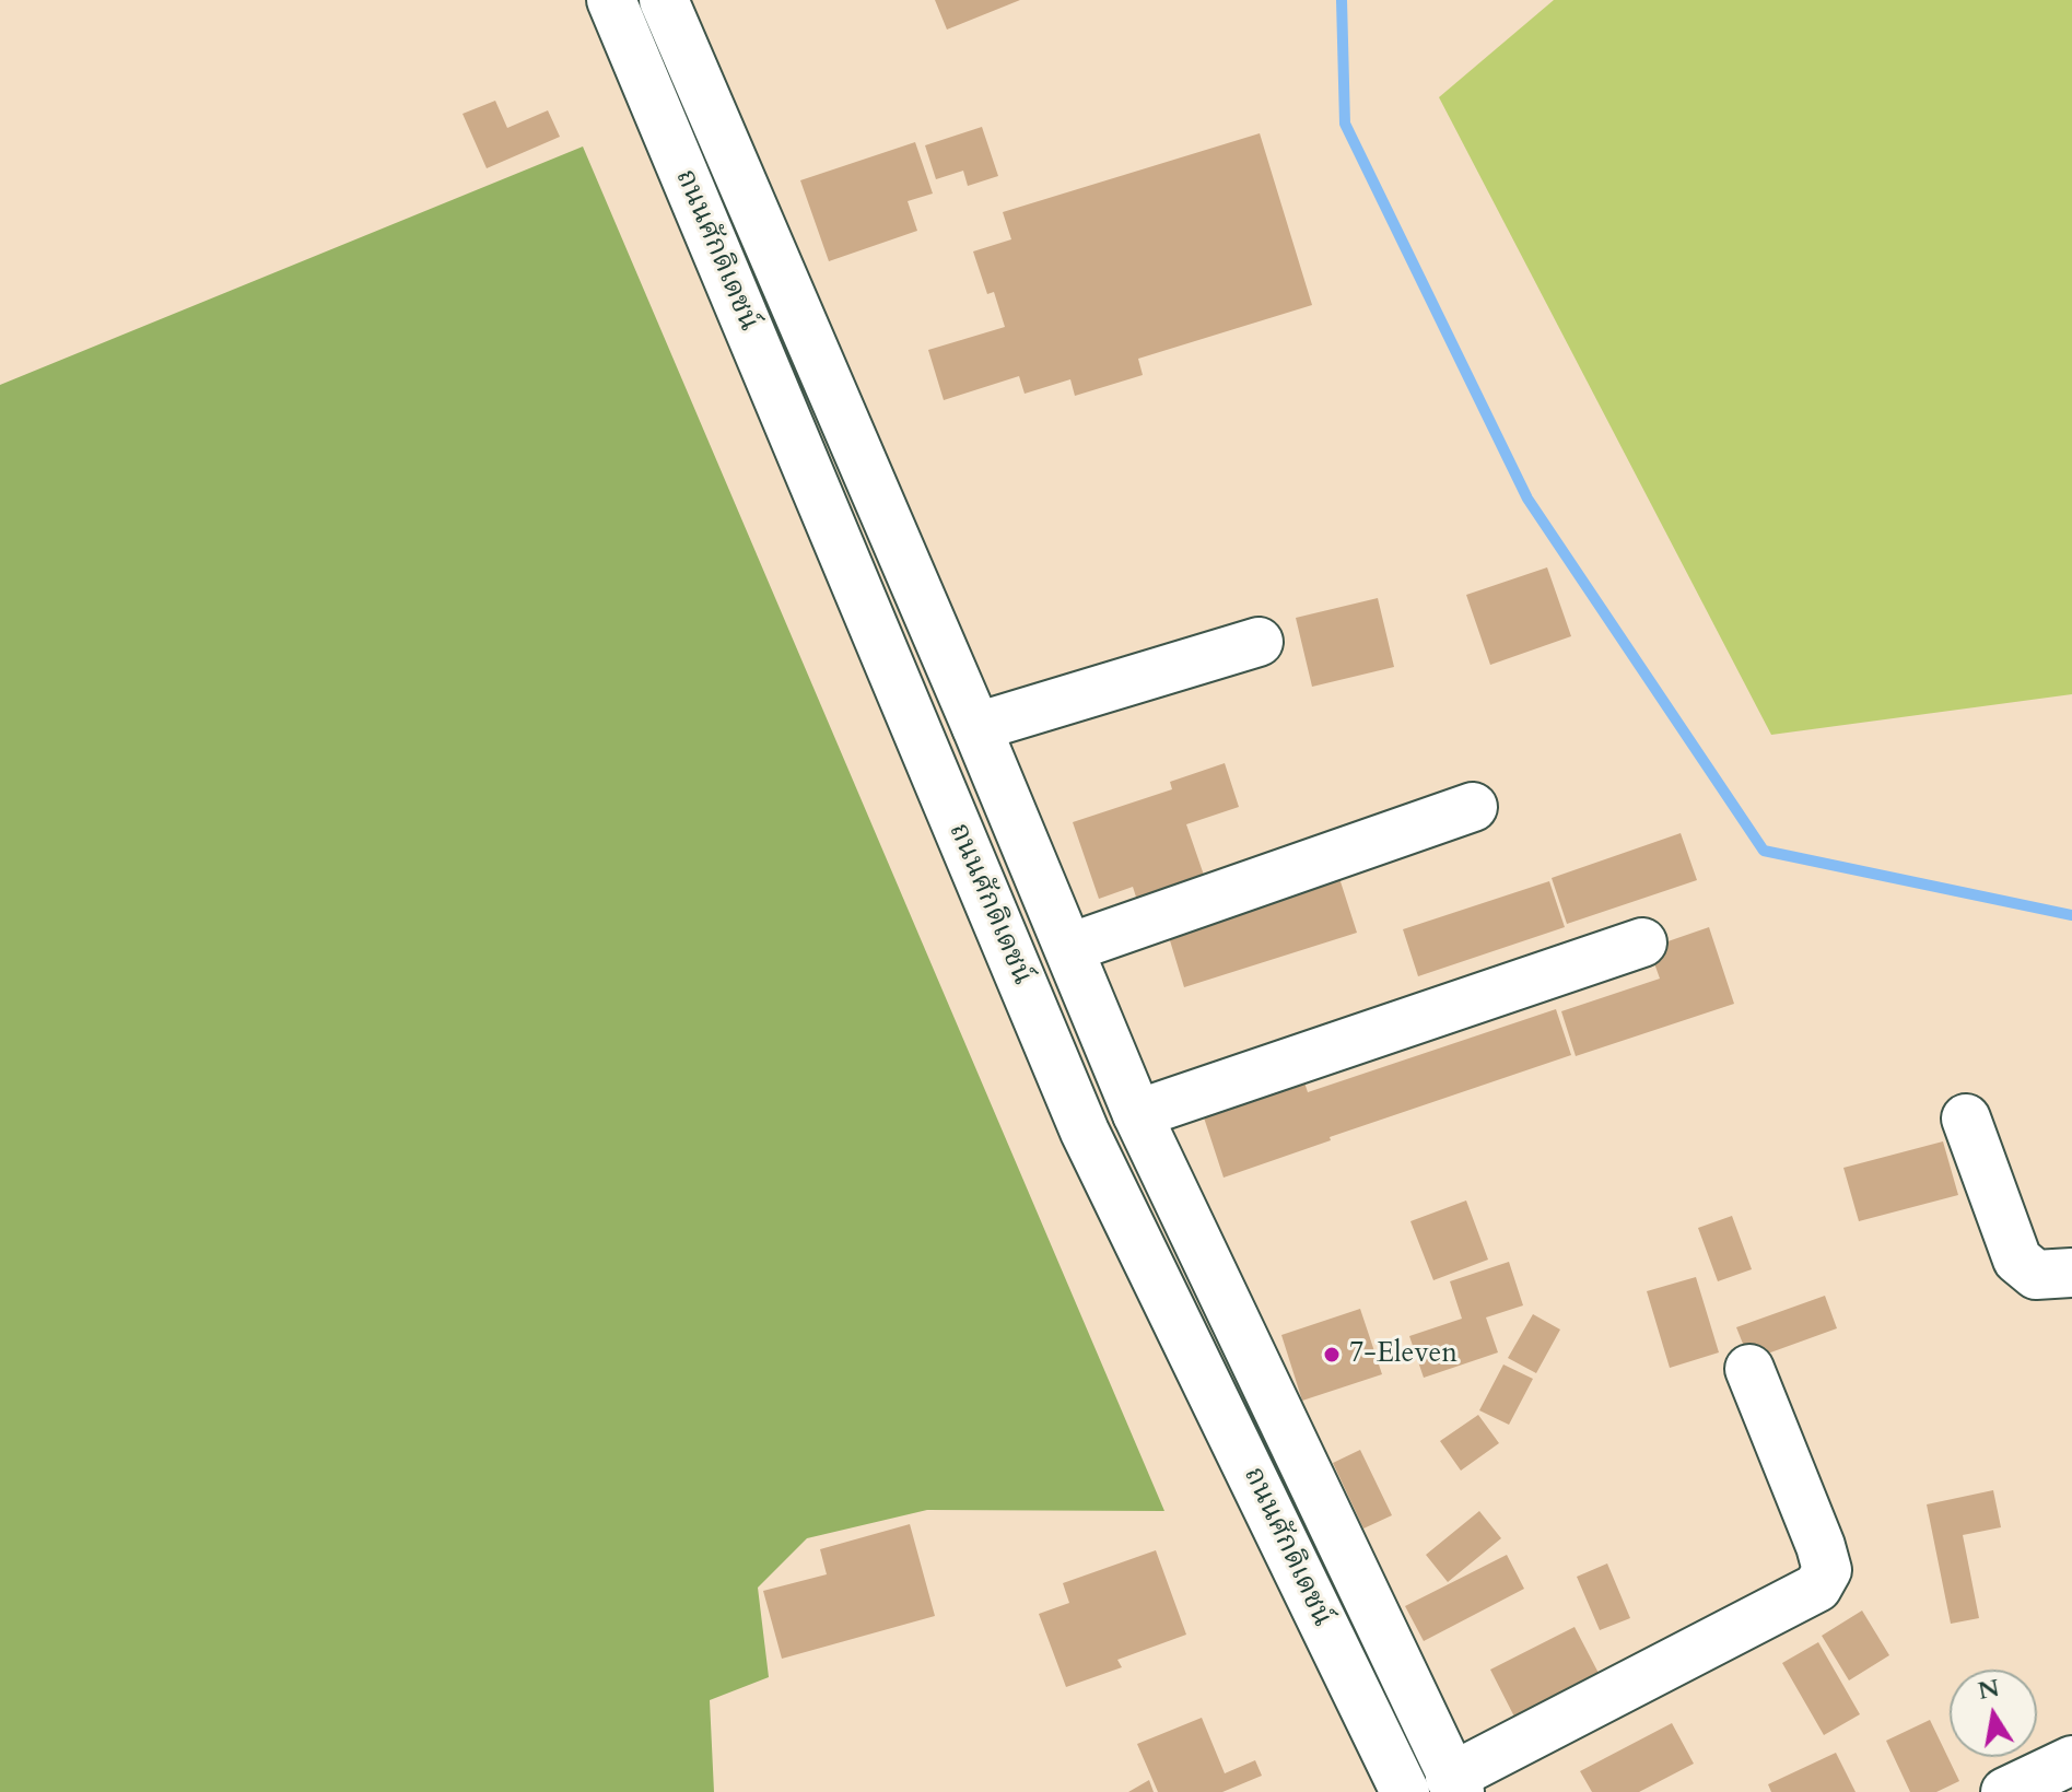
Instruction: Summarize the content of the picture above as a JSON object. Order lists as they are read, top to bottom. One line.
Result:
{"streets":{"main road":["ถนนศักดิเดชน์"]},"places":["7-Eleven"],"north":"top"}
